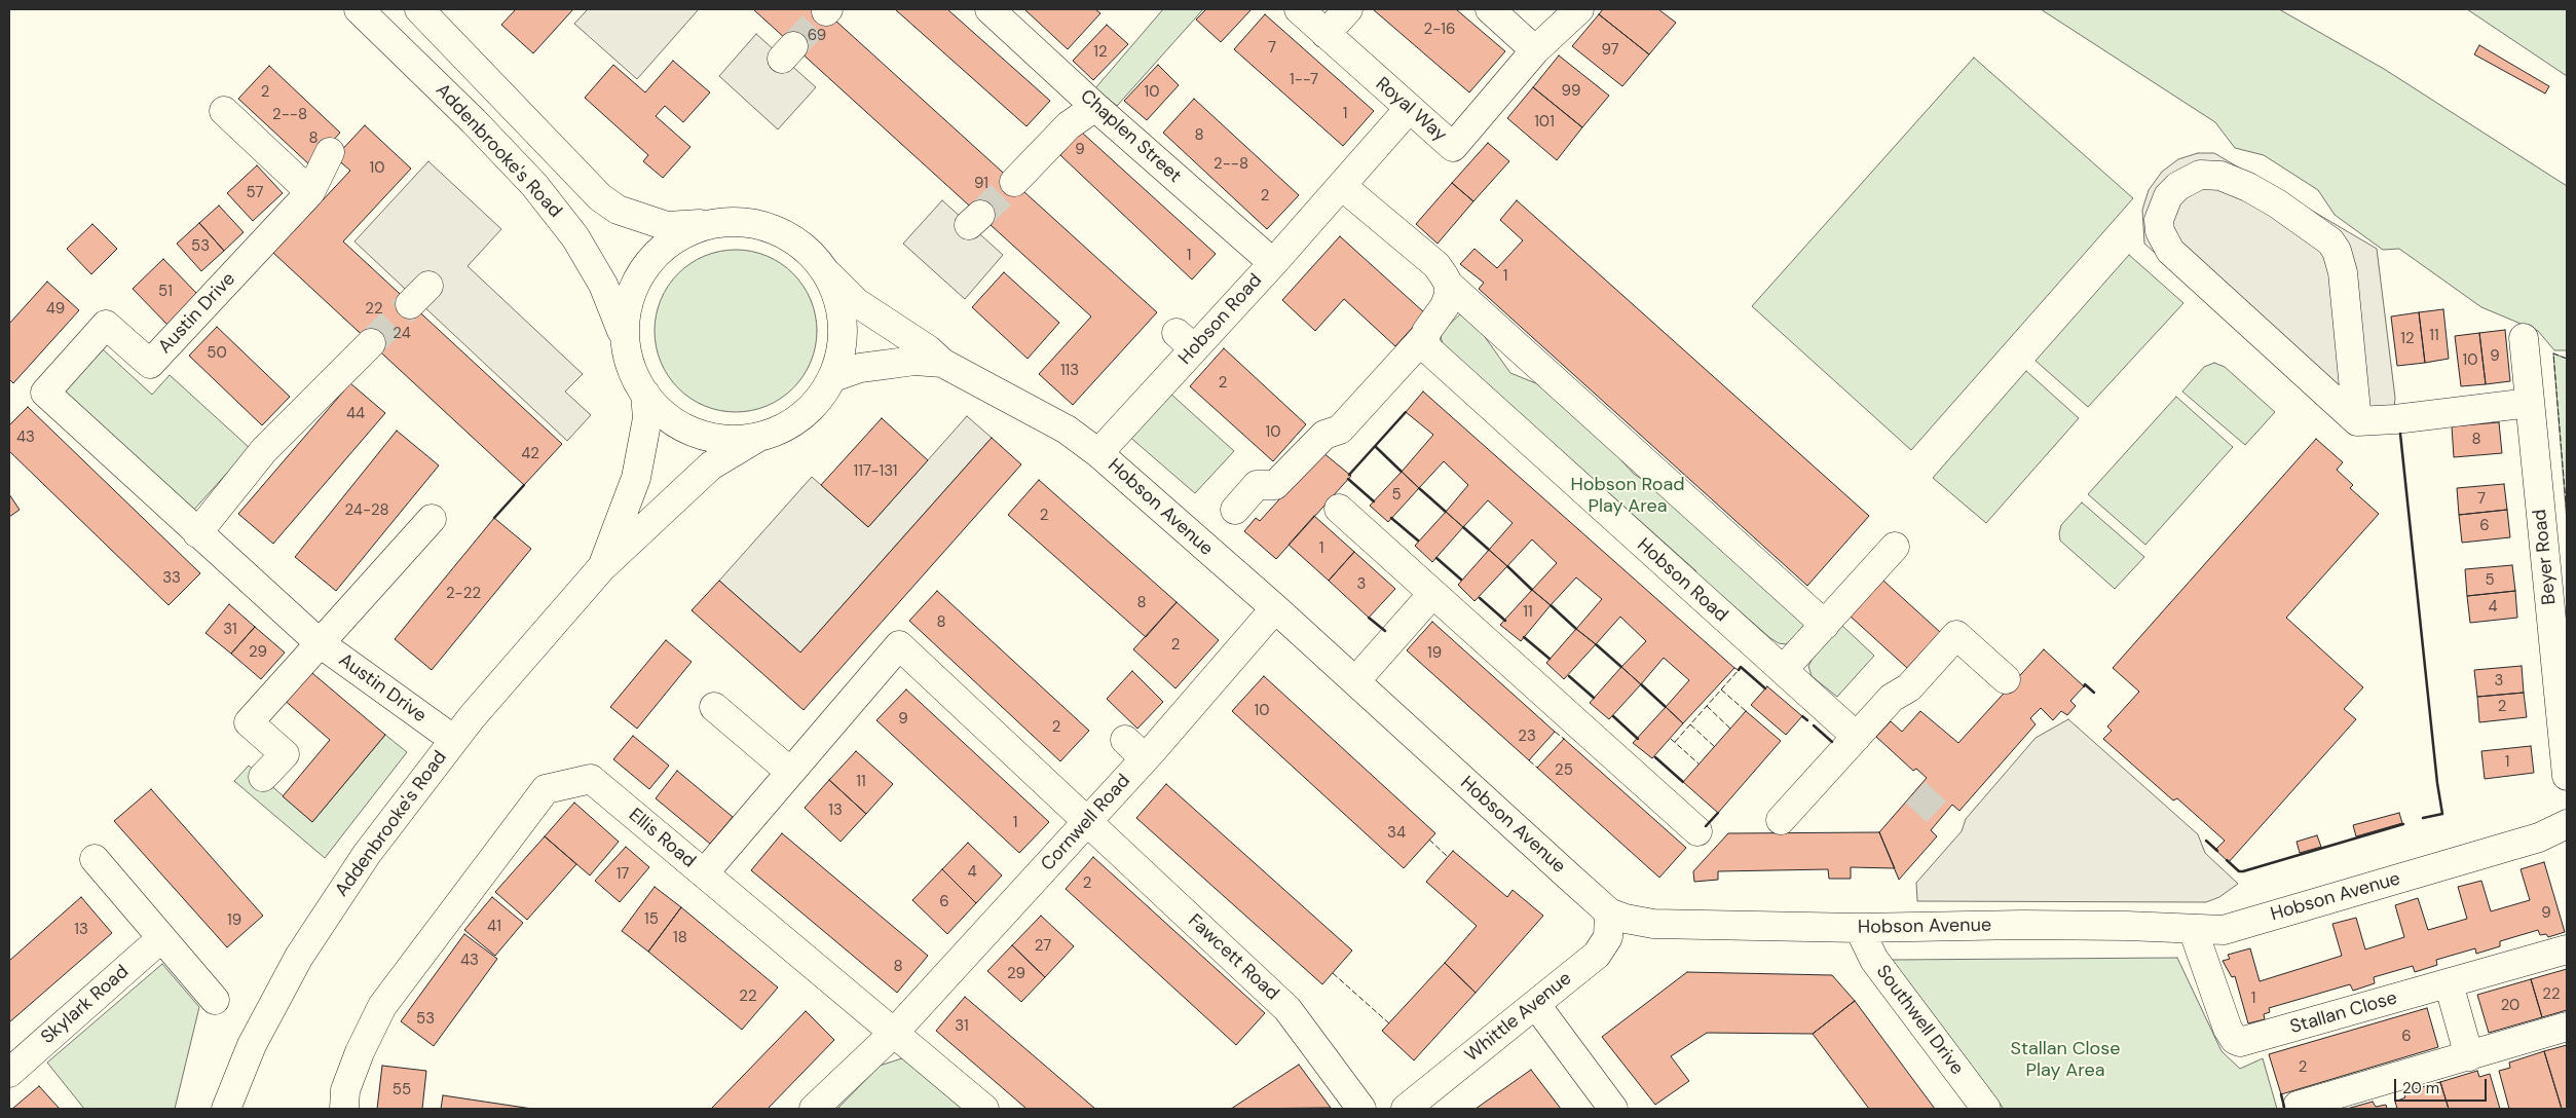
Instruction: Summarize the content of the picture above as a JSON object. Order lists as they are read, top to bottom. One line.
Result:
{"streets":{"street":["Royal Way","Chaplen Street","Addenbrooke's Road","Austin Drive","Hobson Road","Hobson Avenue","Beyer Road","Cornwell Road","Ellis Road","Fawcett Road","Skylark Road","Stallan Close","Whittle Avenue","Southwell Drive"]},"crossings":[["Royal Way","Hobson Road"],["Chaplen Street","Hobson Road"],["Addenbrooke's Road","Austin Drive"],["Hobson Road","Hobson Avenue"],["Hobson Avenue","Cornwell Road"],["Hobson Avenue","Stallan Close"],["Hobson Avenue","Whittle Avenue"],["Hobson Avenue","Southwell Drive"],["Cornwell Road","Ellis Road"],["Cornwell Road","Fawcett Road"],["Ellis Road","Fawcett Road"]],"parks":["Hobson Road Play Area","Stallan Close Play Area"],"house_numbers":["2-16","69","7","97","12","1--7","99","2","10","1","2--8","101","8","8","9","2--8","10","91","57","2","53","1","1","51","49","22","24","11","12","50","9","10","113","2","44","10","43","8","42","117-131","5","7","24-28","2","6","1","33","5","3","2-22","8","4","11","8","31","2","29","19","3","2","10","9","2","23","1","25","11","13","1","34","4","17","2","6","9","15","19","41","13","18","27","43","8","29","22","22","1","20","53","31","6","2","55"],"scale_bar":"20 m"}
